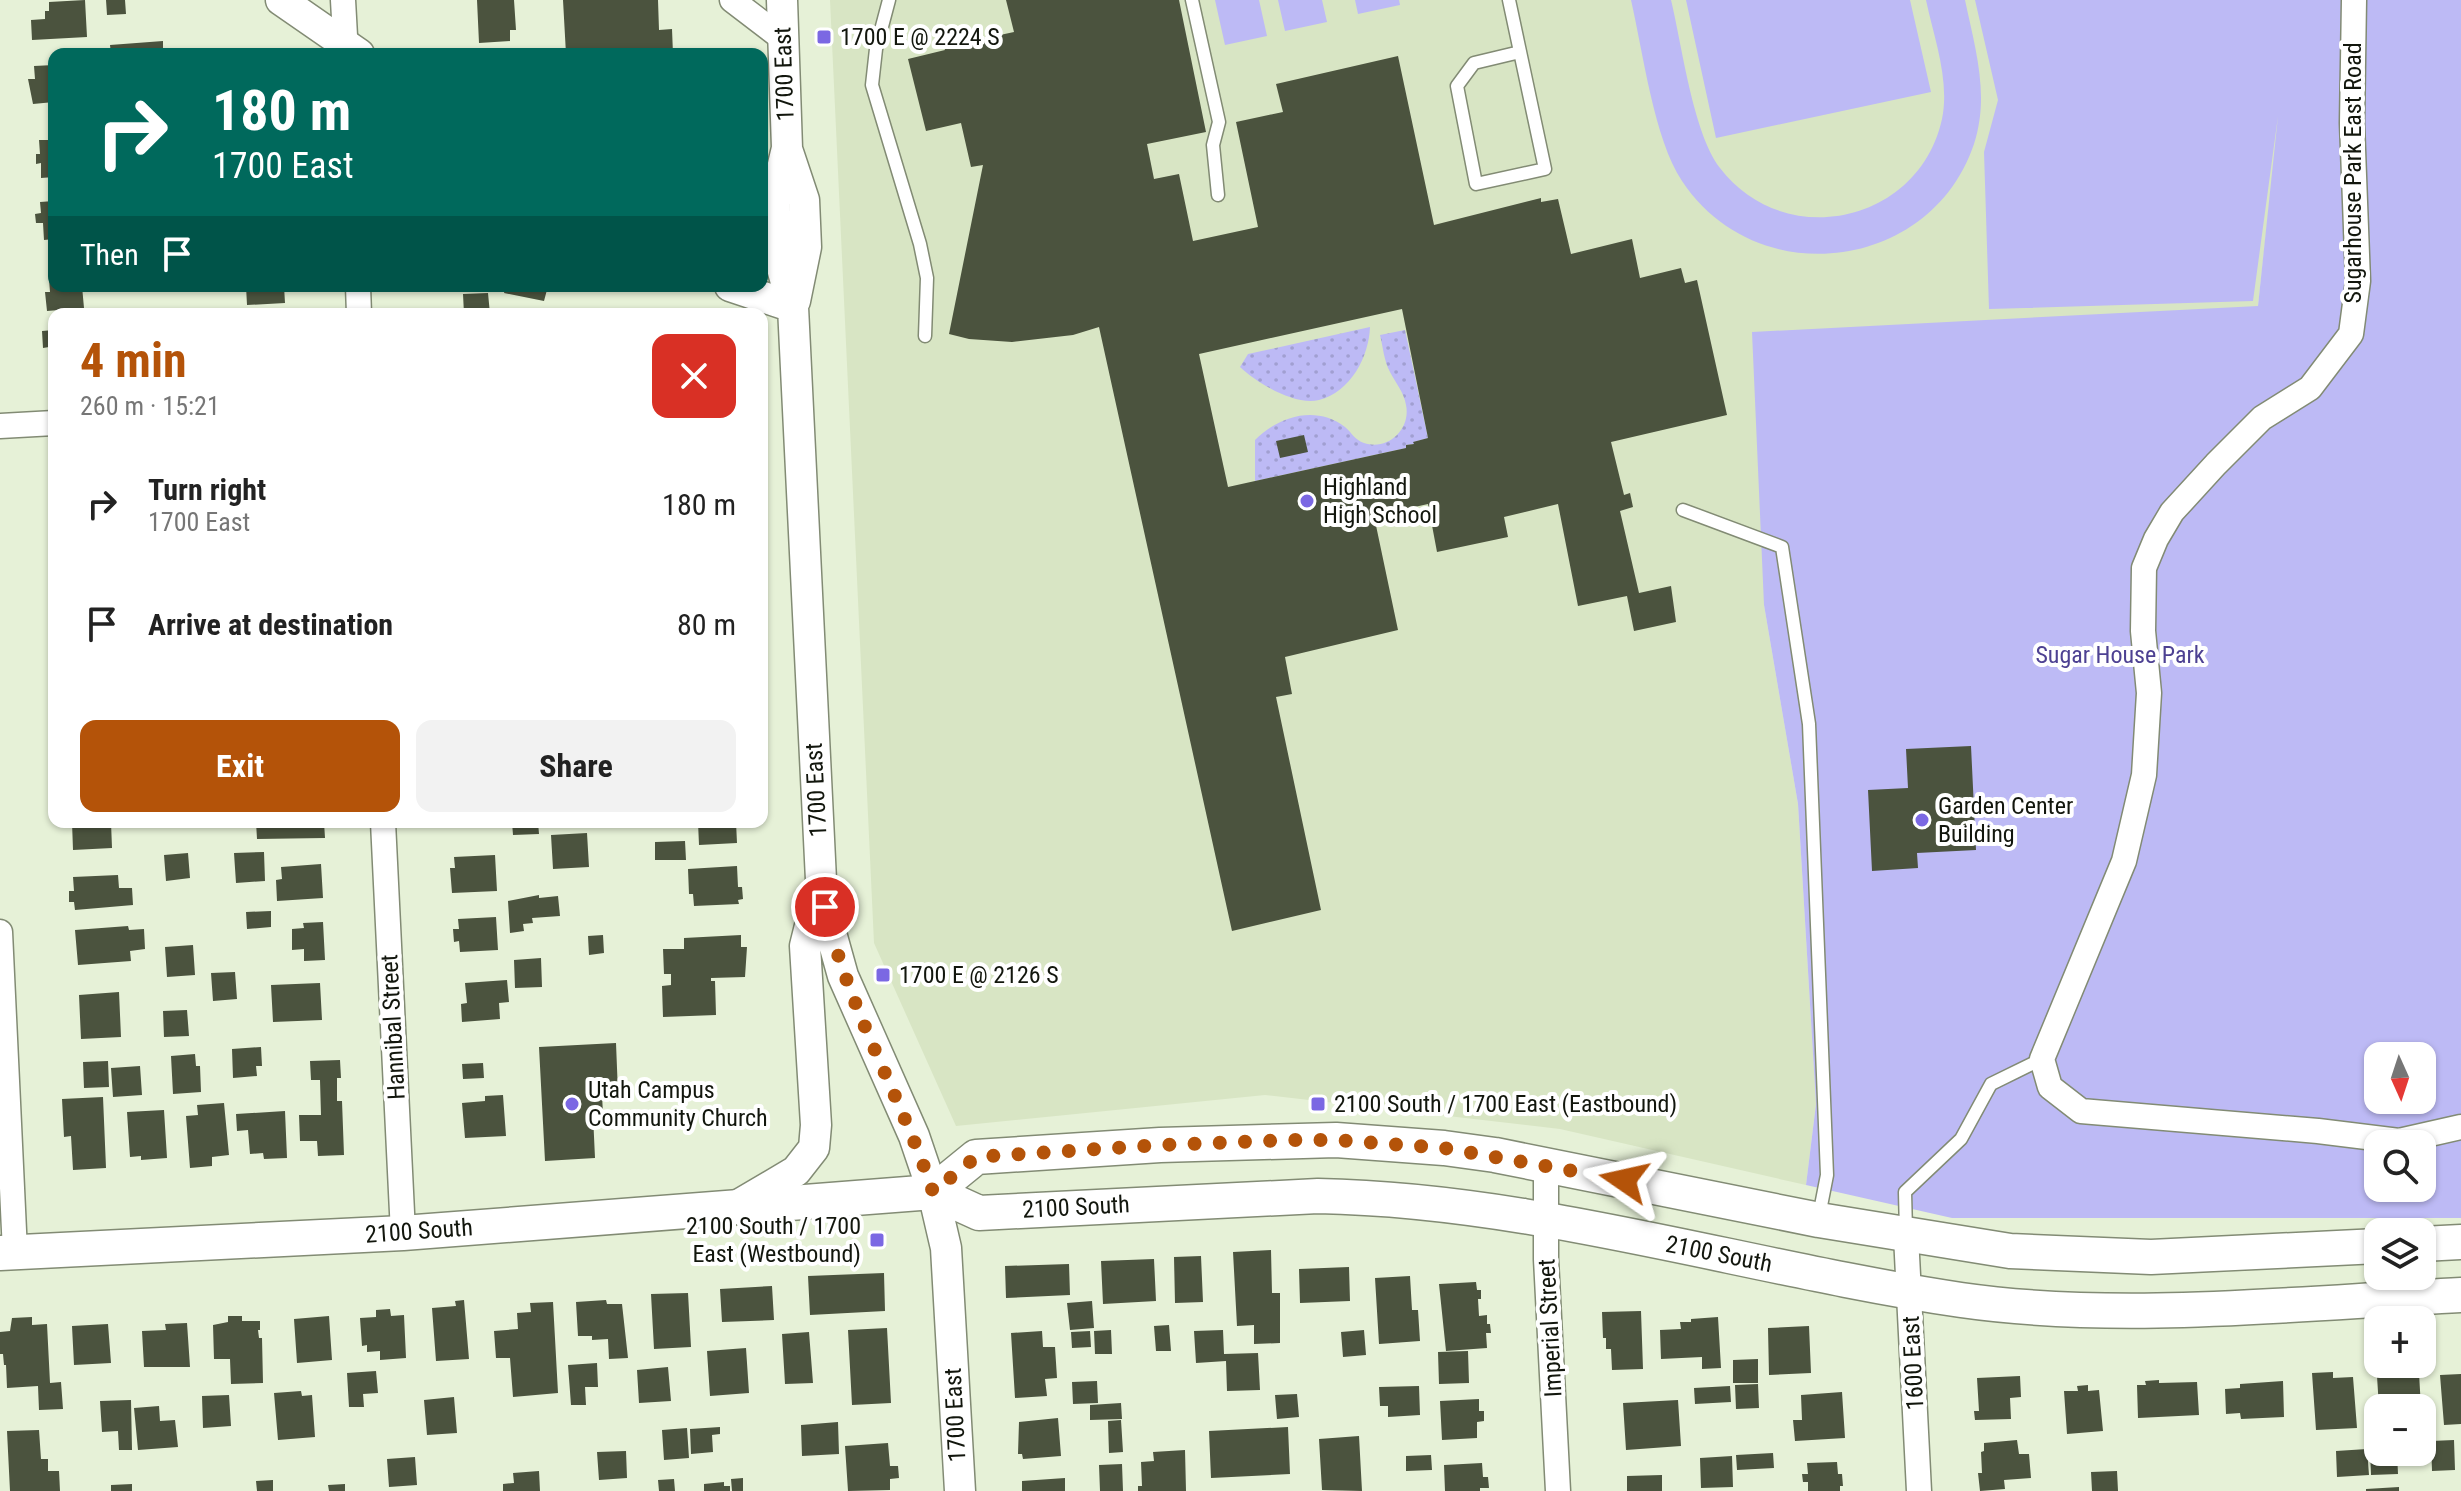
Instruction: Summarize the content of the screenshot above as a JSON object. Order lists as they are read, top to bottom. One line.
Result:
{"streets":{"main road":["2100 South"],"street":["1700 East","Sugarhouse Park East Road","Hannibal Street","Imperial Street","1600 East"]},"crossings":[["1700 East","2100 South"],["Hannibal Street","2100 South"],["2100 South","Imperial Street"],["2100 South","1600 East"]],"parks":["Sugar House Park"],"places":{"transit":["1700 E @ 2224 S","1700 E @ 2126 S","2100 South / 1700 East (Eastbound)","2100 South / 1700 East (Westbound)"],"other":["Highland High School","Garden Center Building","Utah Campus Community Church"]},"north":"bottom","page":{"turn":["180 m","1700 East"],"then":"Then","heading":["4 min","260 m · 15:21"],"list":[{"name":"Turn right","note":"1700 East","value":"180 m"},{"name":"Arrive at destination","value":"80 m"}],"buttons":["Exit","Share"],"map_buttons":["+","−"]}}
